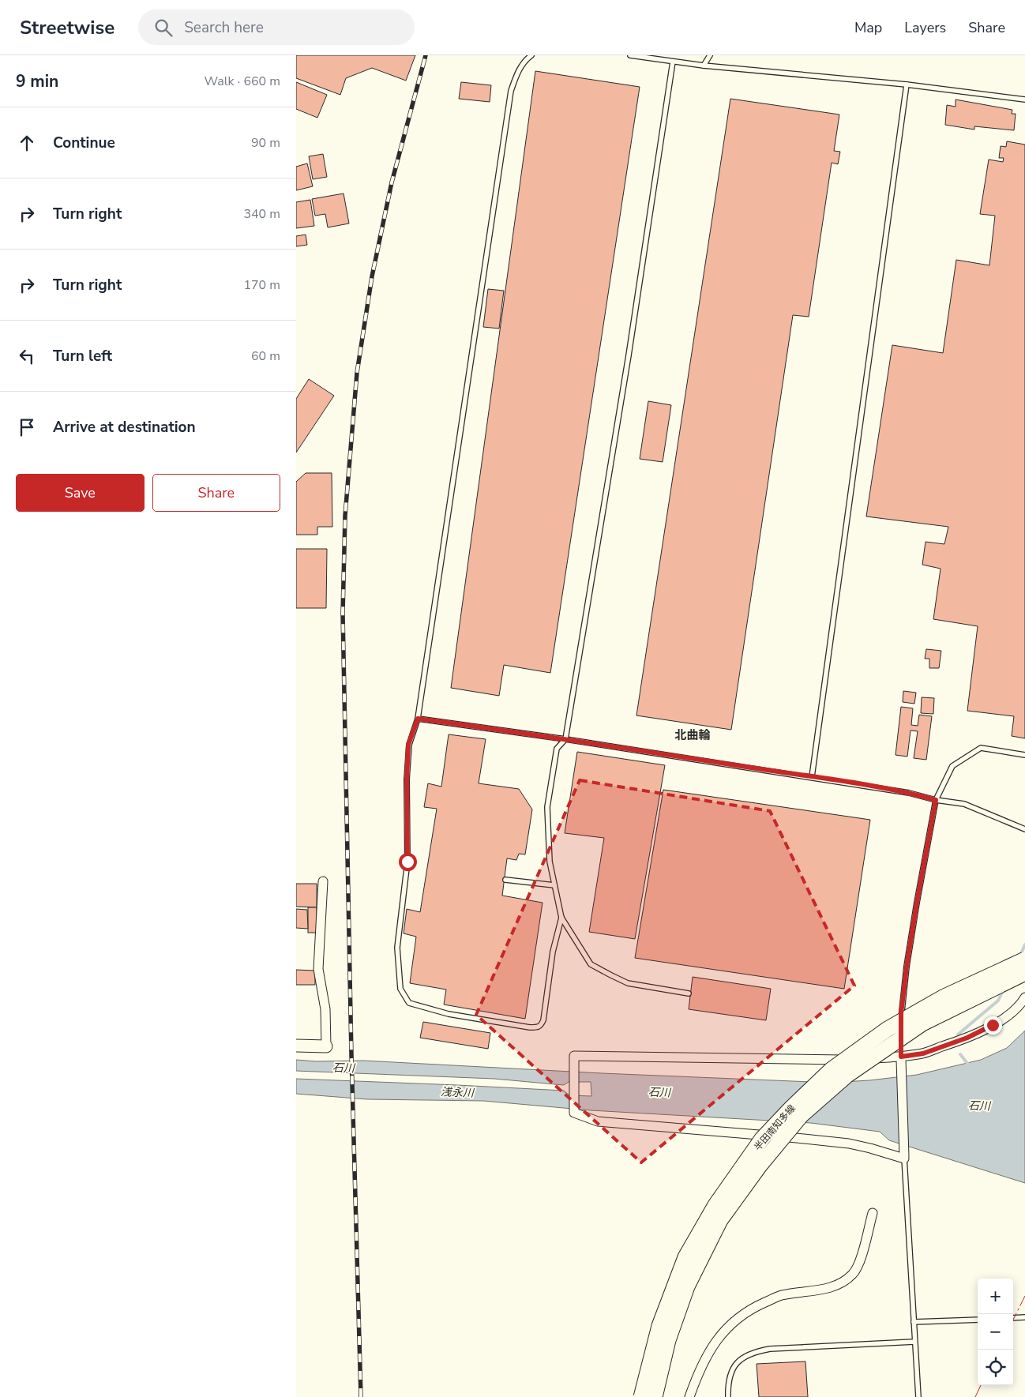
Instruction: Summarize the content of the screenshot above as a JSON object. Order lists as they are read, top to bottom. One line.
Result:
{"streets":{"main road":["半田南知多線"]},"districts":["北曲輪"],"water":["石川","浅永川"],"page":{"header":"Streetwise","search":"Search here","nav":["Map","Layers","Share"],"heading":["9 min","Walk · 660 m"],"list":[["Continue","90 m"],["Turn right","340 m"],["Turn right","170 m"],["Turn left","60 m"],"Arrive at destination"],"buttons":["Save","Share"],"map_buttons":["+","−"]}}
